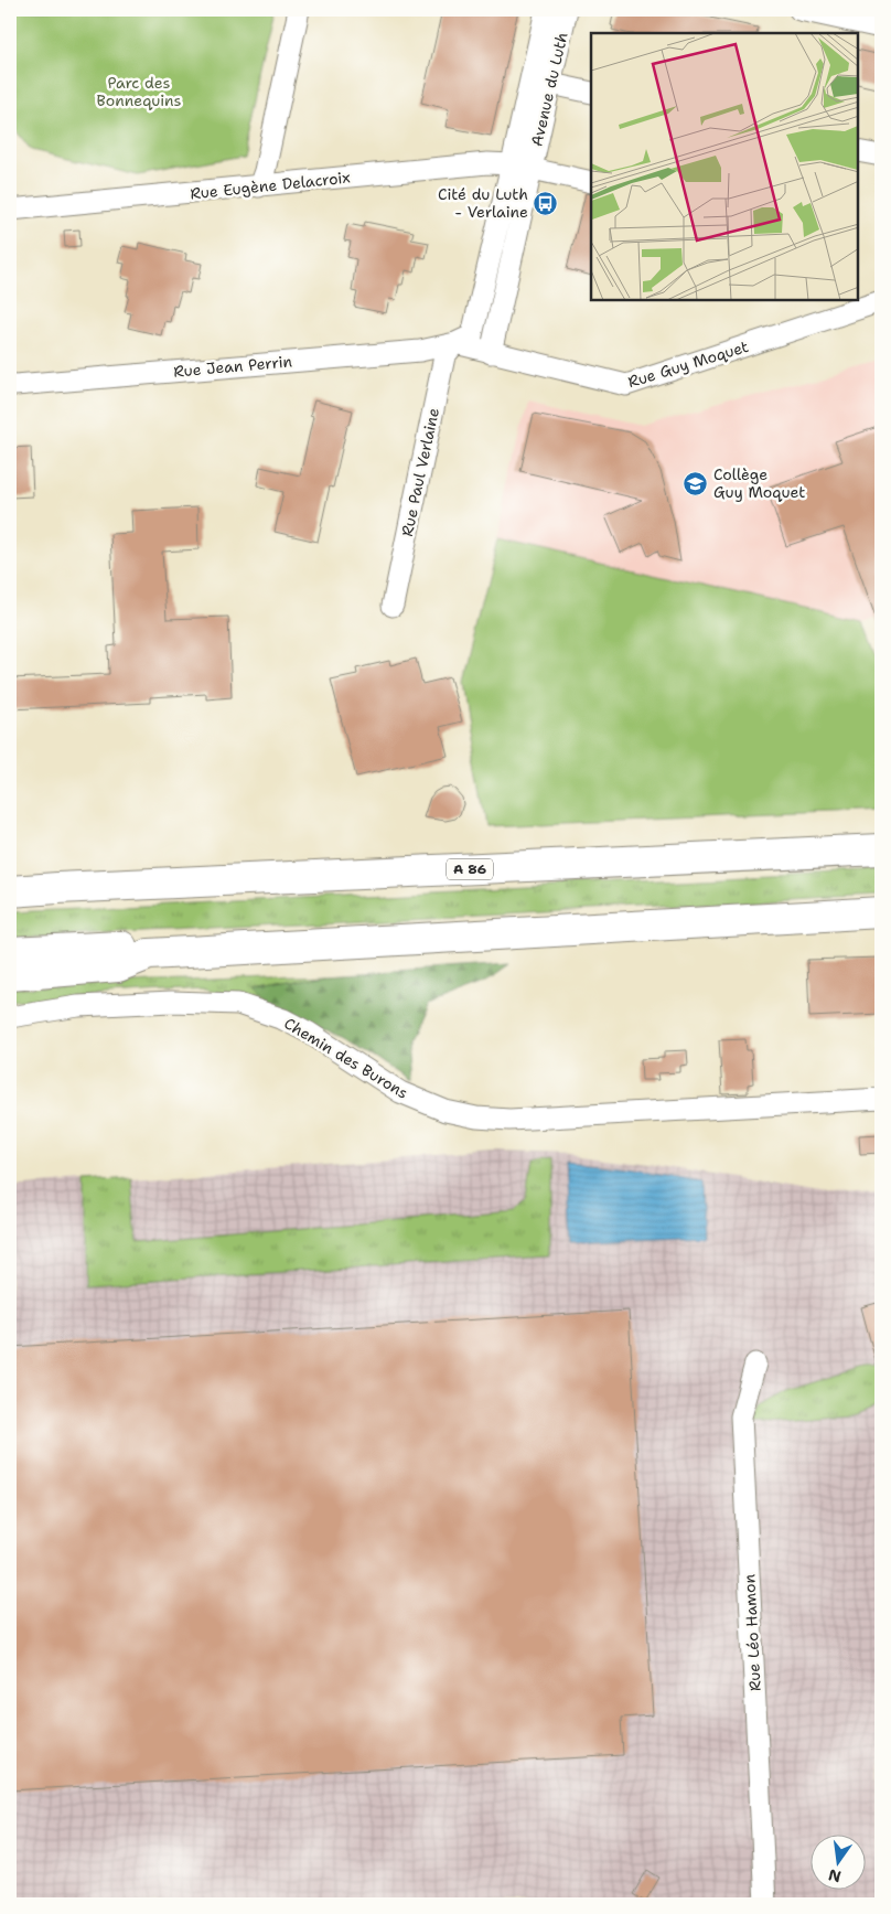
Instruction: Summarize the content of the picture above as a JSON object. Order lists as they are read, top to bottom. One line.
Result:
{"streets":{"highway":["A 86"],"street":["Avenue du Luth","Rue Eugène Delacroix","Rue Guy Moquet","Rue Jean Perrin","Rue Paul Verlaine","Chemin des Burons","Rue Léo Hamon"]},"crossings":[["Avenue du Luth","Rue Eugène Delacroix"],["Avenue du Luth","Rue Paul Verlaine"],["Rue Eugène Delacroix","Rue Paul Verlaine"],["Rue Jean Perrin","Rue Paul Verlaine"]],"parks":["Parc des Bonnequins"],"places":{"bus stop":["Cité du Luth - Verlaine"],"school or university":["Collège Guy Moquet"]},"north":"bottom"}
